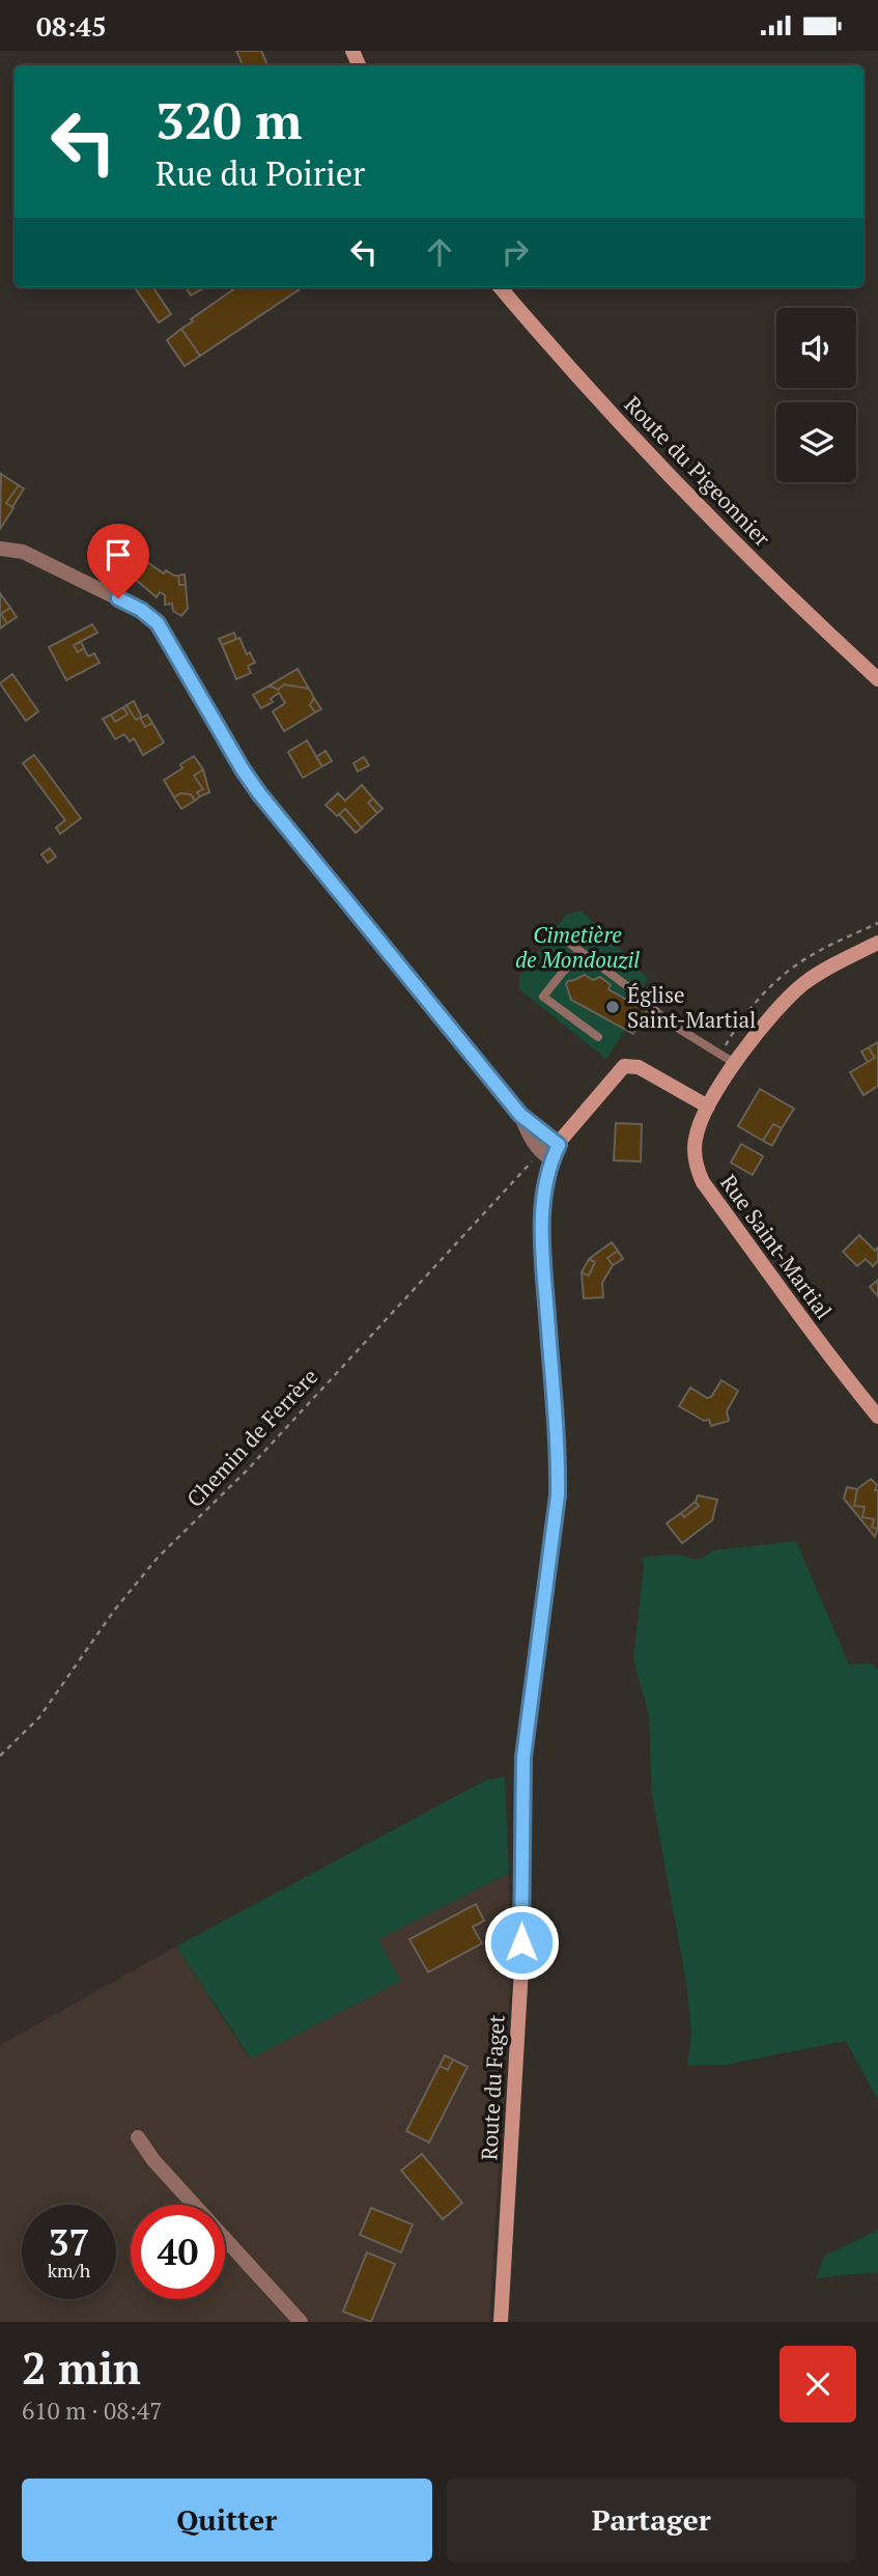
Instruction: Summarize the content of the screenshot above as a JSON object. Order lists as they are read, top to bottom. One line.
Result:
{"streets":{"street":["Route du Pigeonnier","Rue Saint-Martial","Route du Faget"],"path":["Chemin de Ferrère"]},"crossings":[["Rue Saint-Martial","Route du Faget"],["Chemin de Ferrère","Route du Faget"]],"parks":["Cimetière de Mondouzil"],"places":["Église Saint-Martial"],"page":{"status":"08:45","turn":["320 m","Rue du Poirier"],"speed":"37 km/h","limit":"40","heading":["2 min","610 m · 08:47"],"buttons":["Quitter","Partager"]}}
